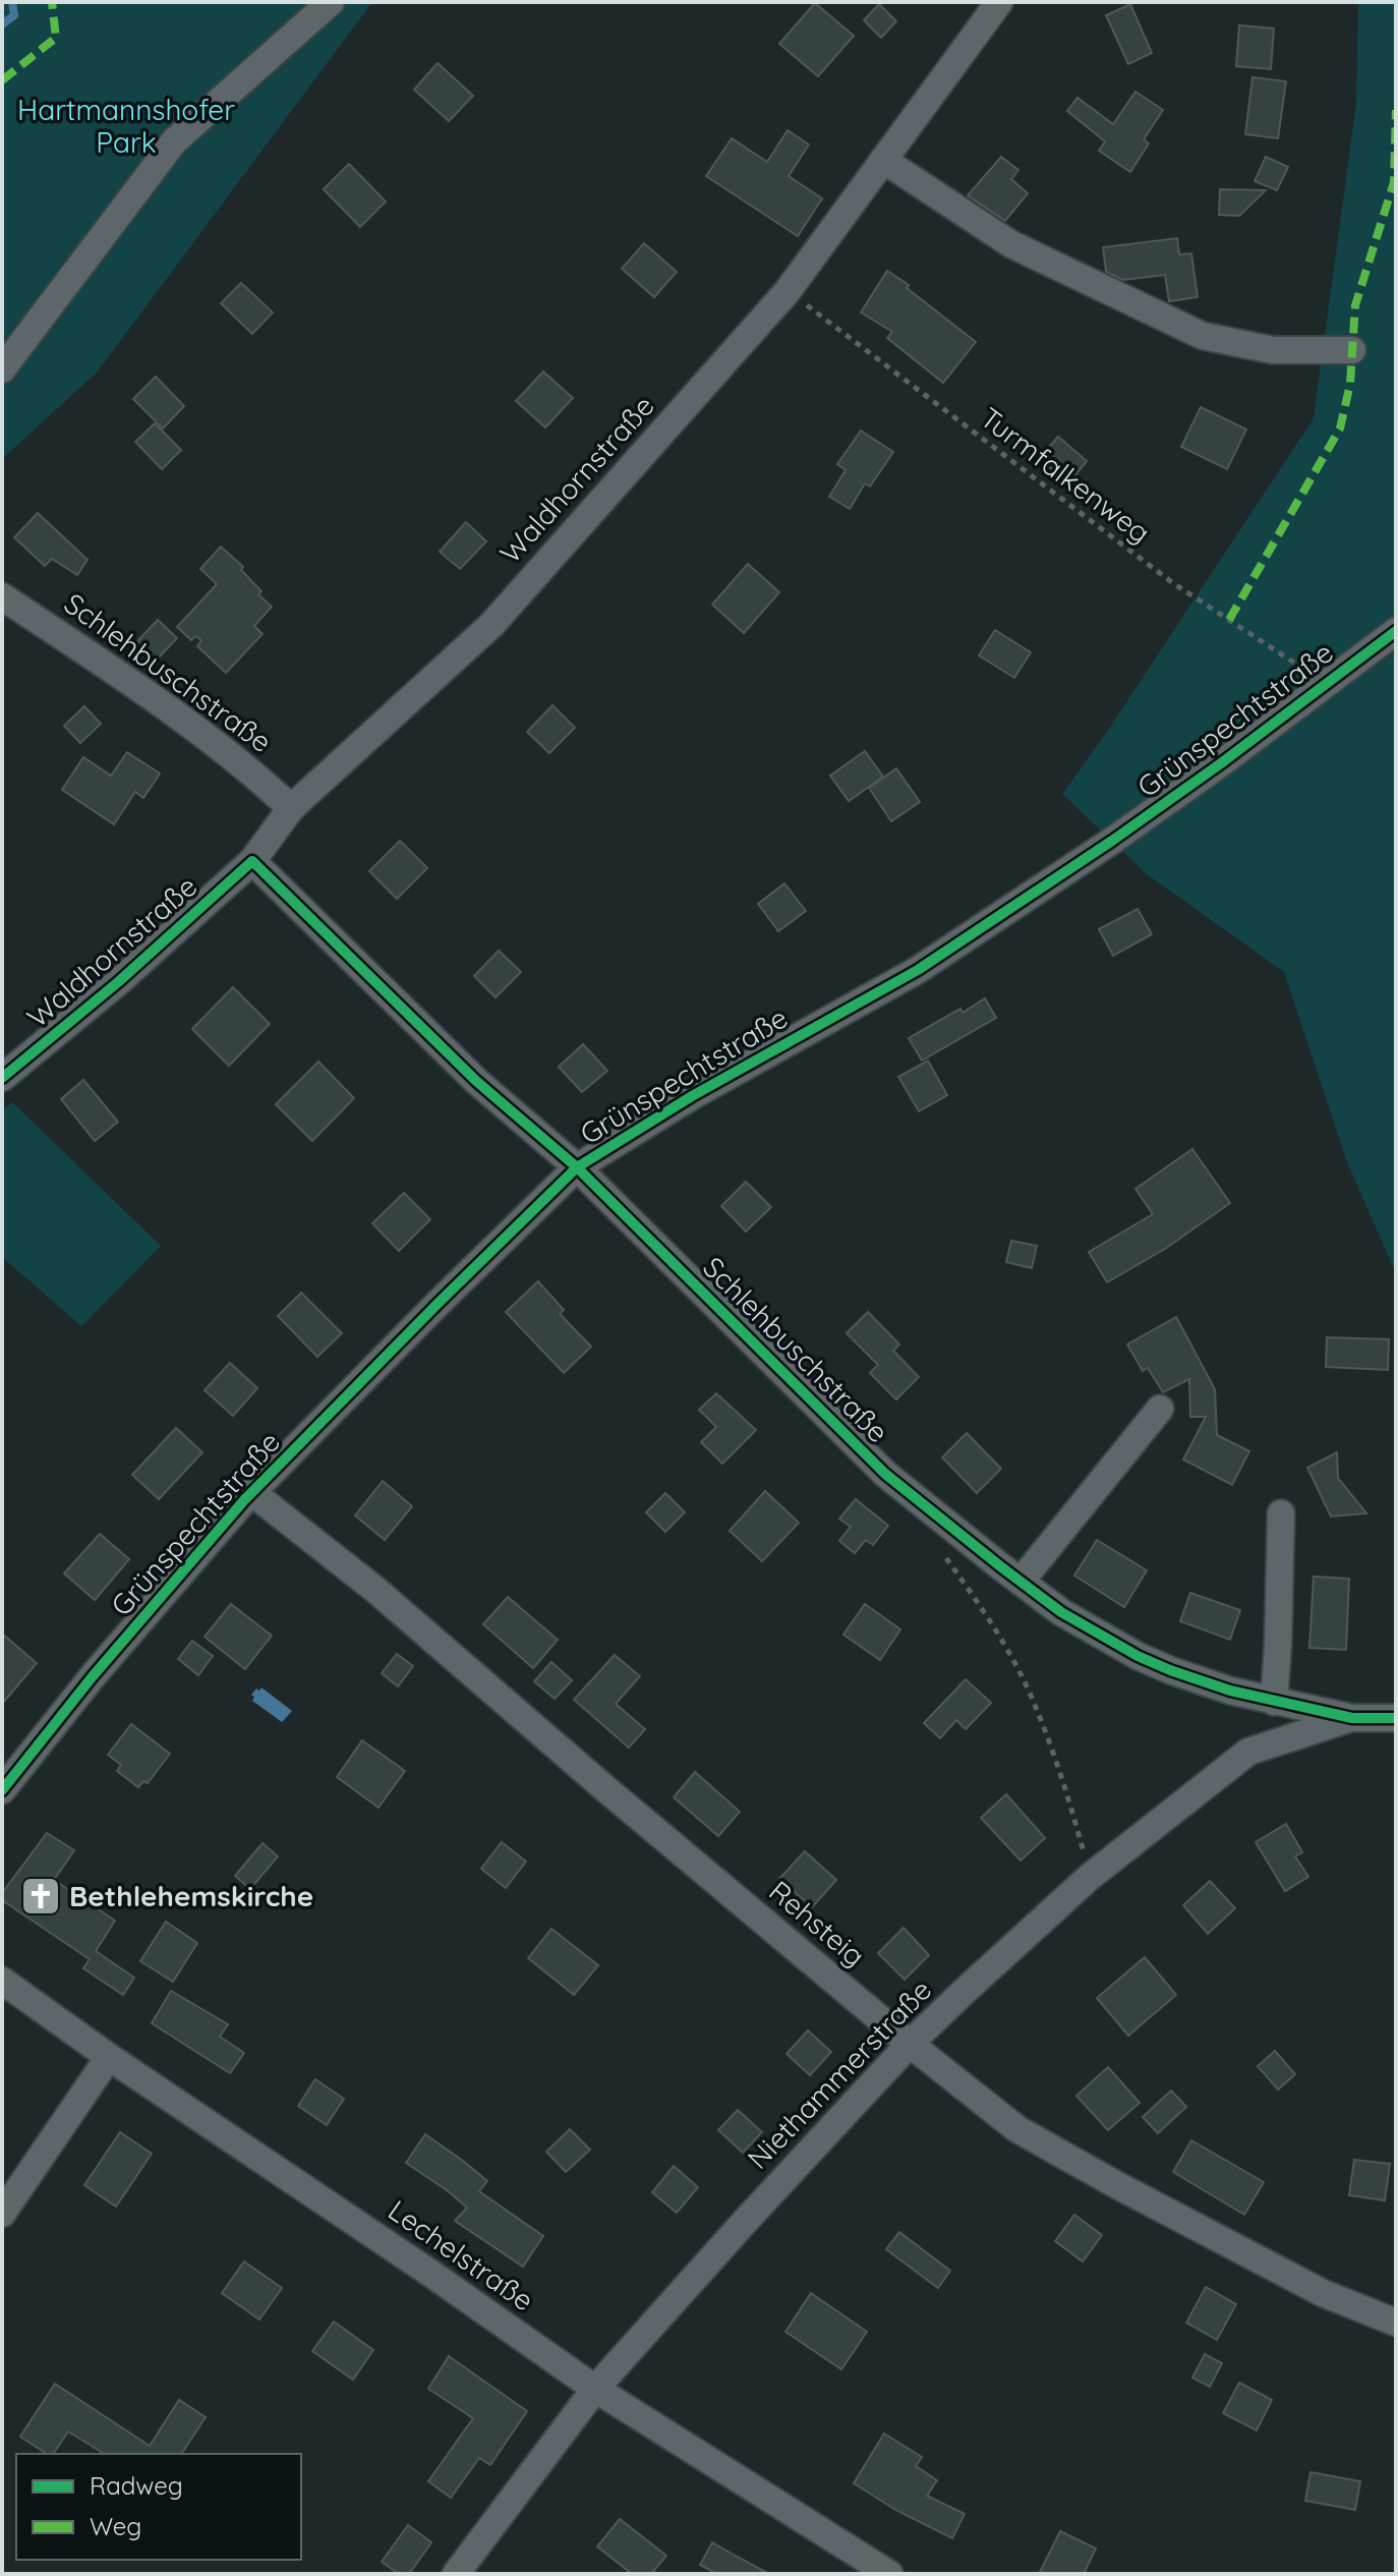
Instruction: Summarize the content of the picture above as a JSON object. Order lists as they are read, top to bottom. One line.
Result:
{"streets":{"street":["Waldhornstraße","Schlehbuschstraße","Grünspechtstraße","Rehsteig","Niethammerstraße","Lechelstraße"],"path":["Turmfalkenweg"]},"crossings":[["Turmfalkenweg","Waldhornstraße"],["Turmfalkenweg","Grünspechtstraße"],["Waldhornstraße","Schlehbuschstraße"],["Schlehbuschstraße","Grünspechtstraße"],["Schlehbuschstraße","Niethammerstraße"],["Grünspechtstraße","Rehsteig"],["Rehsteig","Niethammerstraße"],["Niethammerstraße","Lechelstraße"]],"parks":["Hartmannshofer Park"],"places":{"church":["Bethlehemskirche"]},"legend":["Radweg","Weg"]}
